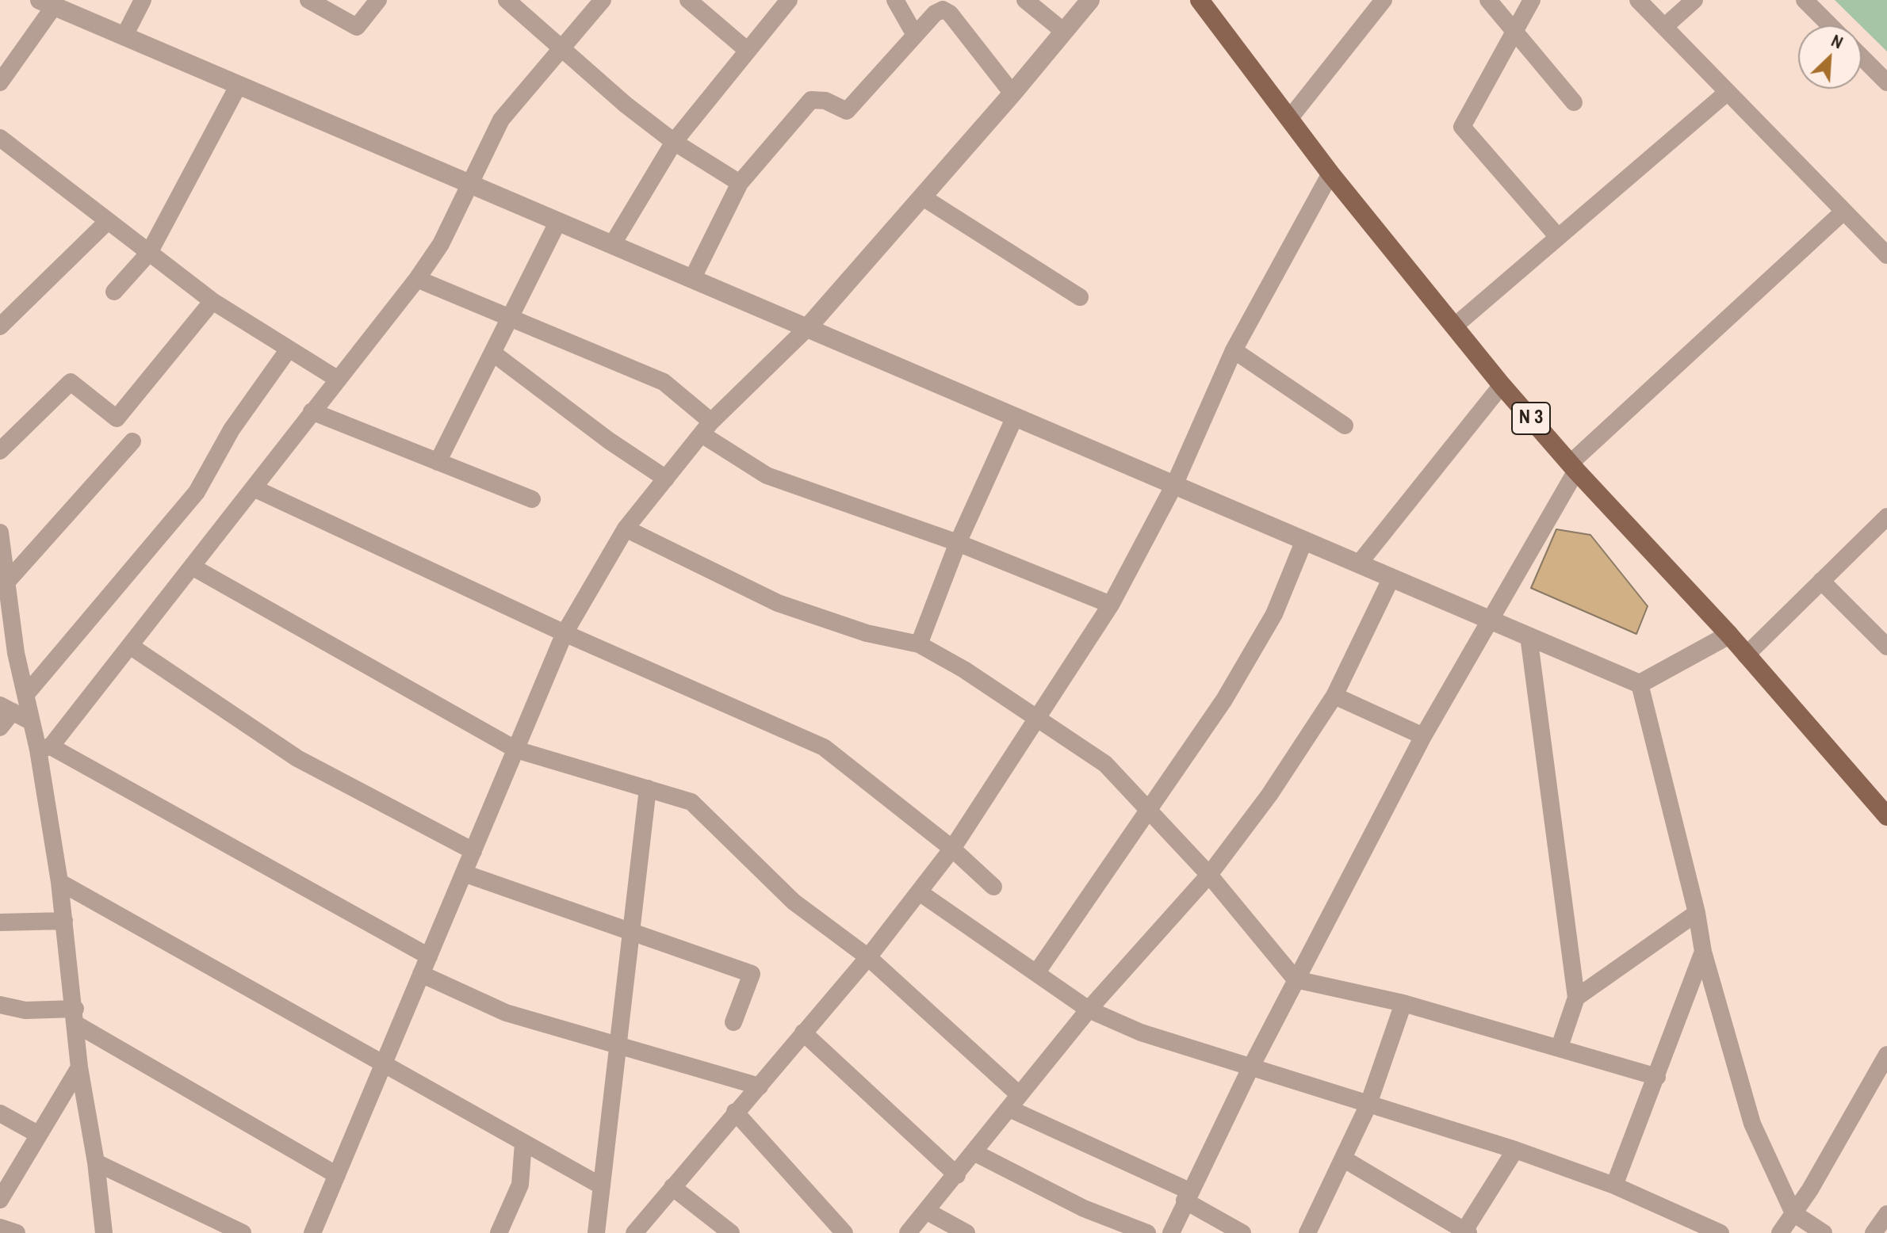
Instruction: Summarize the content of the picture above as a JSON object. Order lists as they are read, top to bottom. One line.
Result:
{"streets":{"main road":["N 3"]},"north":"top right"}
